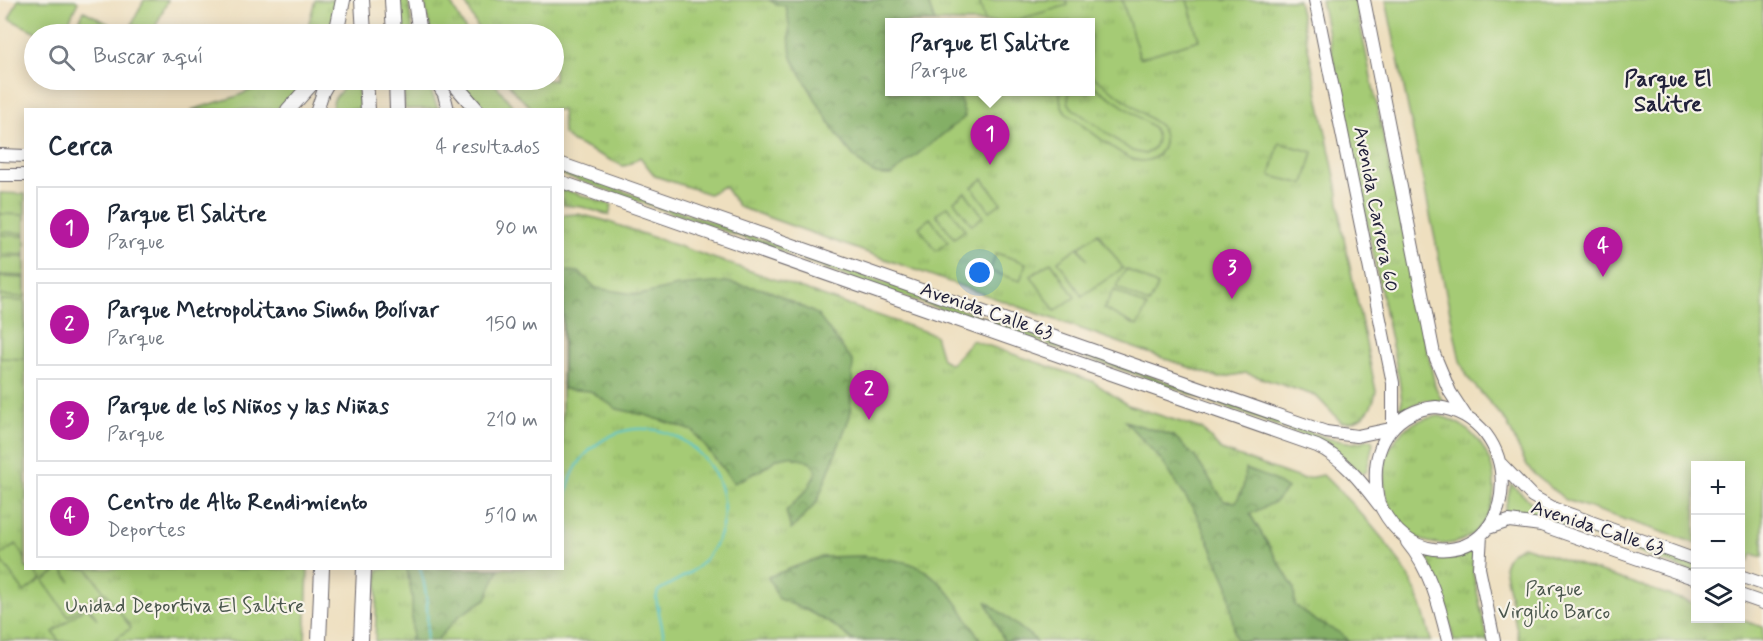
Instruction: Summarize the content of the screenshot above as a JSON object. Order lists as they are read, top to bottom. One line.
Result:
{"streets":{"main road":["Avenida Carrera 60","Avenida Calle 63"]},"crossings":[["Avenida Carrera 60","Avenida Calle 63"]],"districts":["Parque El Salitre"],"parks":["Parque Virgilio Barco","Unidad Deportiva El Salitre"],"page":{"popup":["Parque El Salitre","Parque"],"search":"Buscar aquí","heading":["Cerca","4 resultados"],"pins":["1","4","3","2"],"list":[{"mark":"1","name":"Parque El Salitre","note":"Parque","value":"90 m"},{"mark":"2","name":"Parque Metropolitano Simón Bolívar","note":"Parque","value":"150 m"},{"mark":"3","name":"Parque de los Niños y las Niñas","note":"Parque","value":"210 m"},{"mark":"4","name":"Centro de Alto Rendimiento","note":"Deportes","value":"510 m"}],"map_buttons":["+","−"]}}
